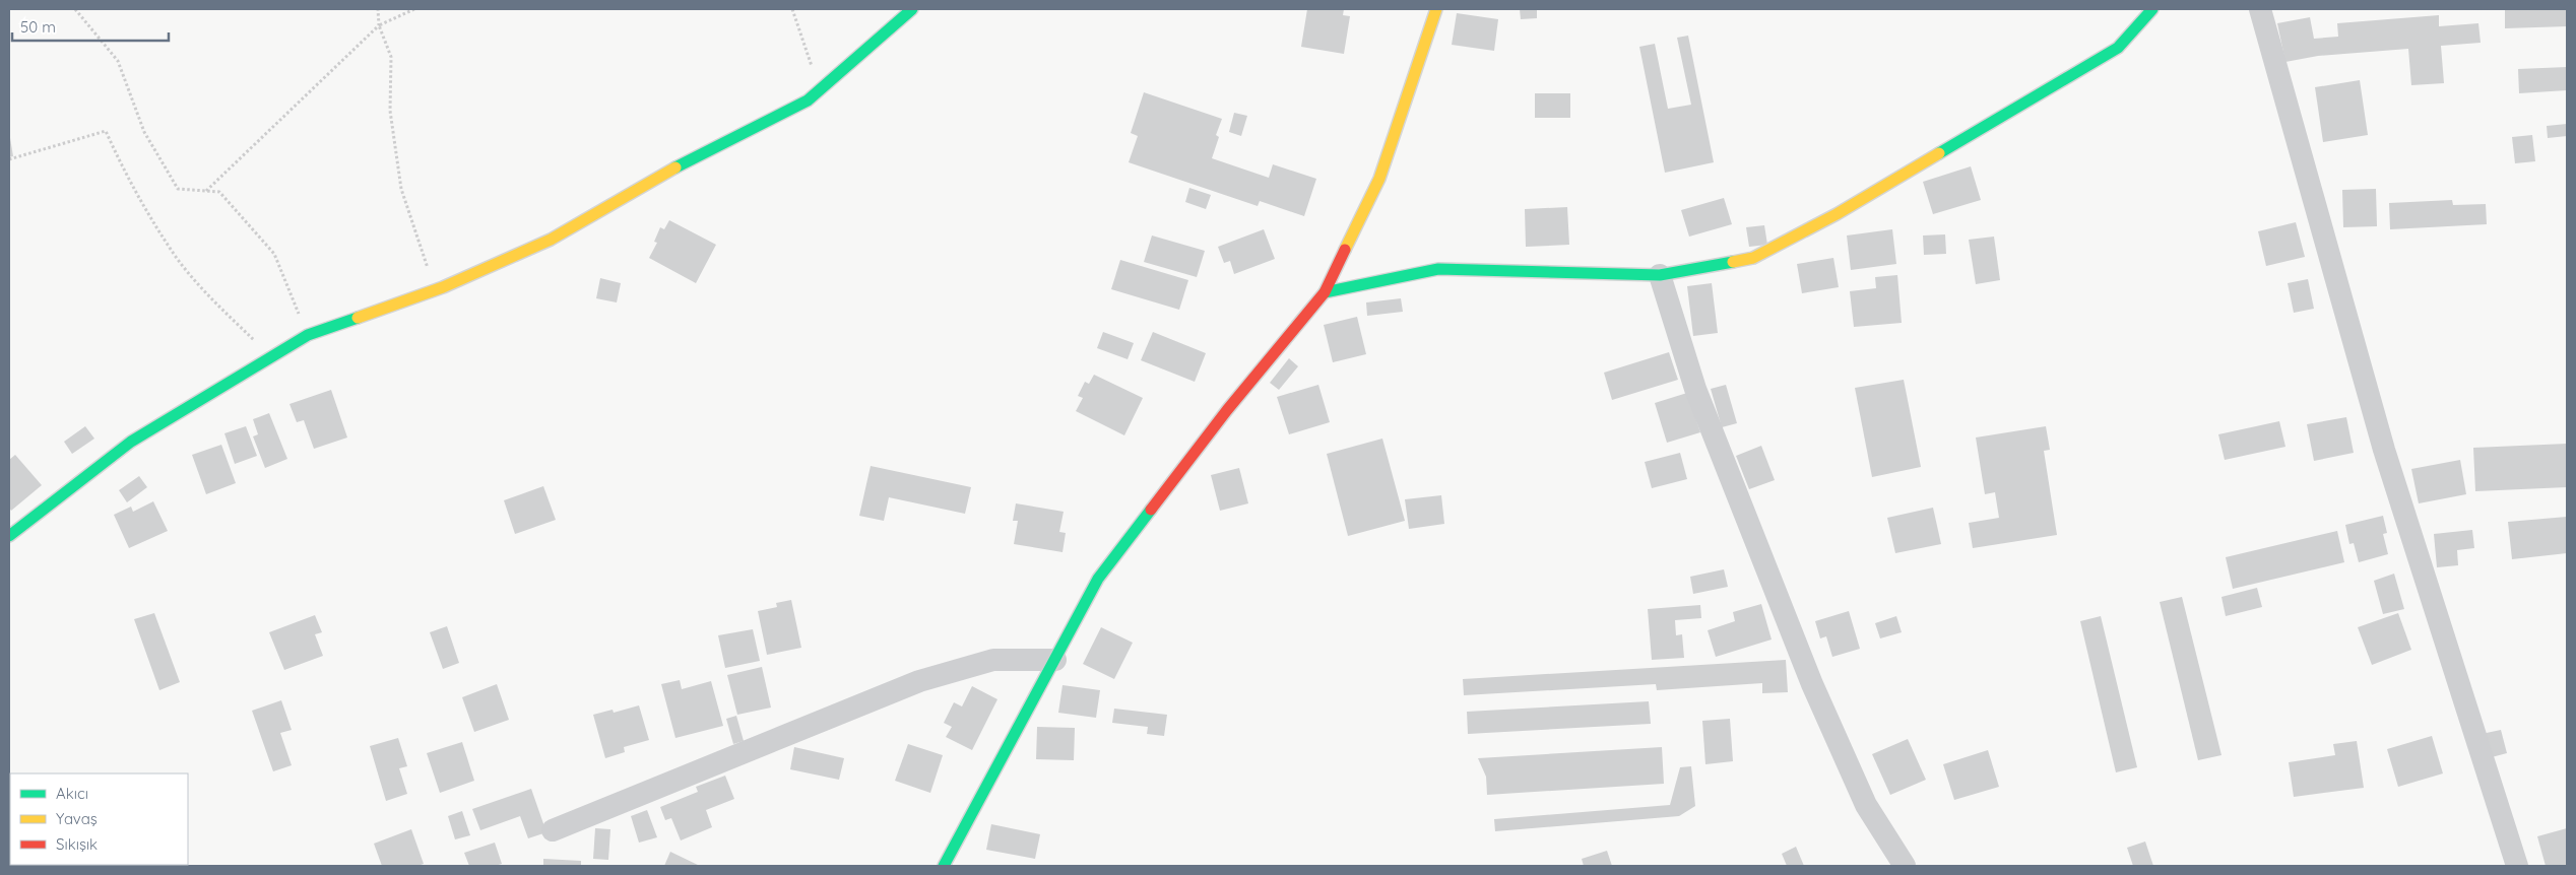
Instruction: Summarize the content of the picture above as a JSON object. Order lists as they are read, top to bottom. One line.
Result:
{"legend":["Akıcı","Yavaş","Sıkışık"],"scale_bar":"50 m"}
